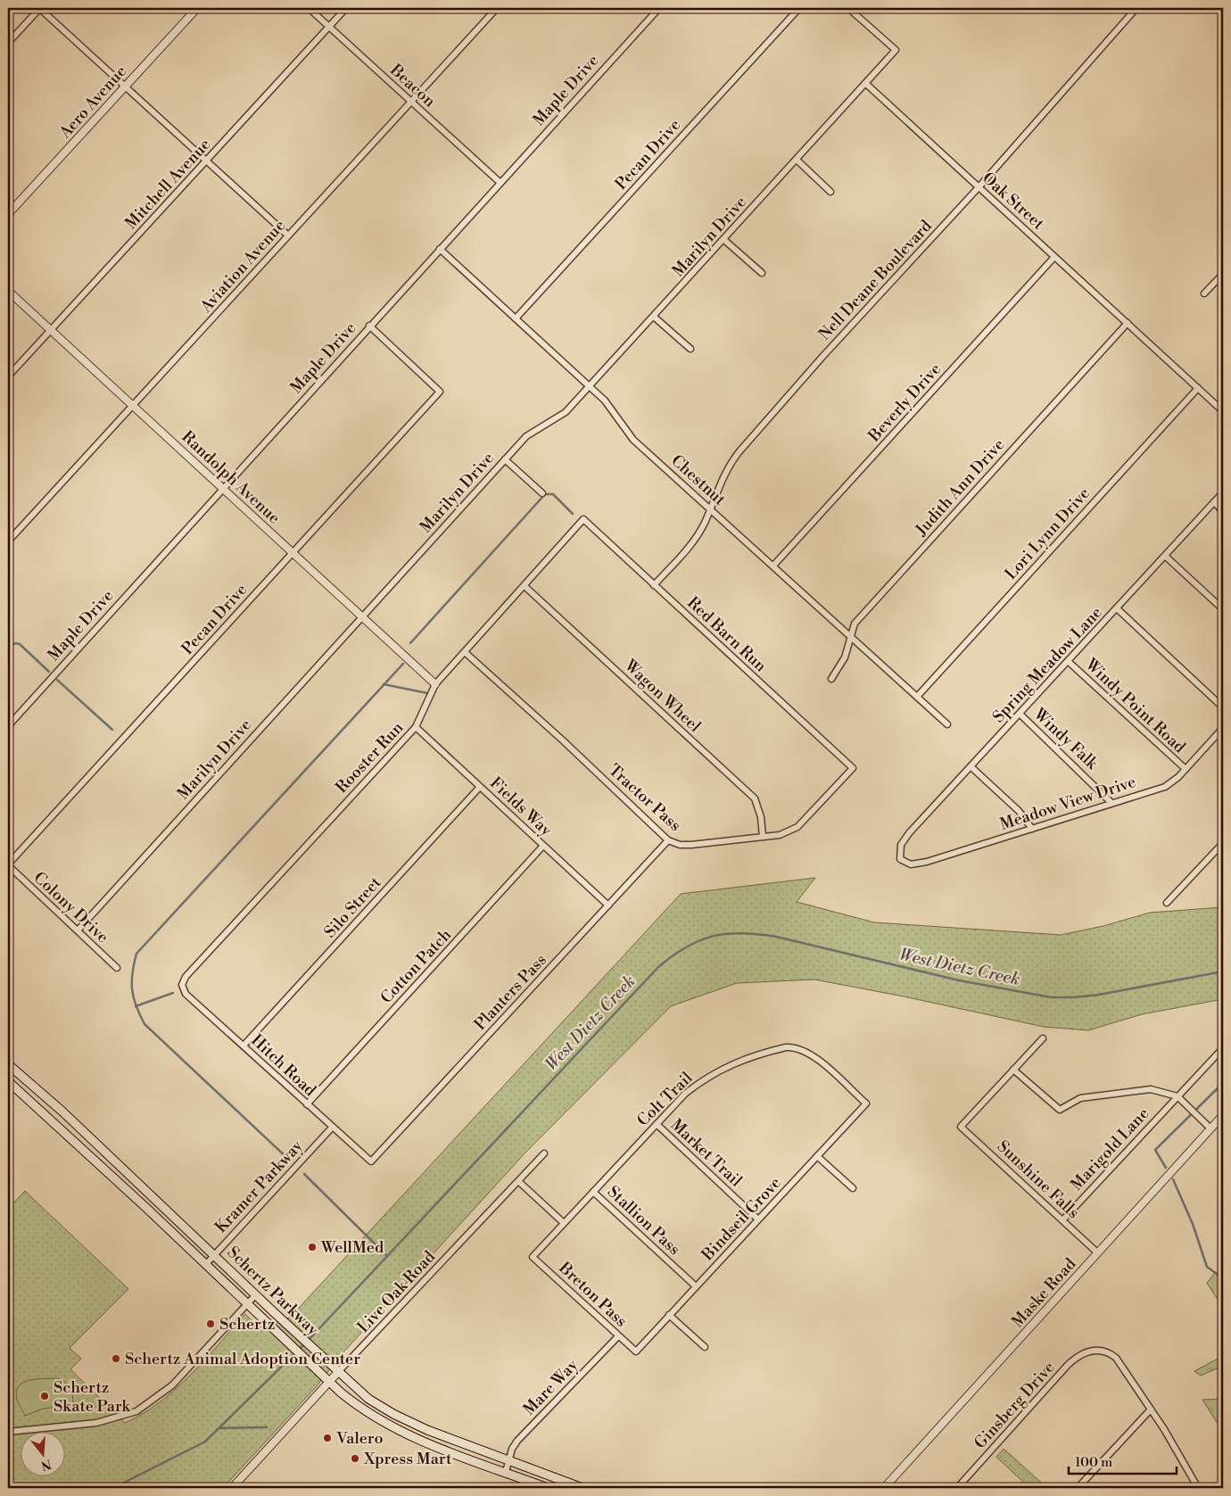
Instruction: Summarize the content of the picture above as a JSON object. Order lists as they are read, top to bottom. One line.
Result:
{"streets":{"main road":["Schertz Parkway"],"street":["Beacon","Maple Drive","Aero Avenue","Pecan Drive","Mitchell Avenue","Oak Street","Marilyn Drive","Aviation Avenue","Nell Deane Boulevard","Beverly Drive","Randolph Avenue","Chestnut","Judith Ann Drive","Lori Lynn Drive","Red Barn Run","Spring Meadow Lane","Wagon Wheel","Windy Point Road","Windy Falk","Rooster Run","Tractor Pass","Meadow View Drive","Fields Way","Colony Drive","Silo Street","Cotton Patch","Planters Pass","Hitch Road","Colt Trail","Marigold Lane","Market Trail","Sunshine Falls","Kramer Parkway","Bindseil Grove","Stallion Pass","Live Oak Road","Maske Road","Breton Pass","Mare Way","Ginsberg Drive"]},"crossings":[["Beacon","Maple Drive"],["Beacon","Mitchell Avenue"],["Beacon","Aviation Avenue"],["Maple Drive","Pecan Drive"],["Maple Drive","Randolph Avenue"],["Maple Drive","Chestnut"],["Pecan Drive","Randolph Avenue"],["Pecan Drive","Chestnut"],["Pecan Drive","Colony Drive"],["Mitchell Avenue","Randolph Avenue"],["Oak Street","Marilyn Drive"],["Oak Street","Nell Deane Boulevard"],["Oak Street","Beverly Drive"],["Oak Street","Judith Ann Drive"],["Oak Street","Lori Lynn Drive"],["Marilyn Drive","Randolph Avenue"],["Marilyn Drive","Chestnut"],["Marilyn Drive","Colony Drive"],["Aviation Avenue","Randolph Avenue"],["Nell Deane Boulevard","Chestnut"],["Nell Deane Boulevard","Red Barn Run"],["Beverly Drive","Chestnut"],["Randolph Avenue","Rooster Run"],["Chestnut","Judith Ann Drive"],["Chestnut","Lori Lynn Drive"],["Red Barn Run","Rooster Run"],["Red Barn Run","Tractor Pass"],["Spring Meadow Lane","Windy Point Road"],["Spring Meadow Lane","Windy Falk"],["Spring Meadow Lane","Meadow View Drive"],["Wagon Wheel","Rooster Run"],["Wagon Wheel","Tractor Pass"],["Windy Point Road","Meadow View Drive"],["Windy Falk","Meadow View Drive"],["Rooster Run","Tractor Pass"],["Rooster Run","Fields Way"],["Rooster Run","Hitch Road"],["Tractor Pass","Planters Pass"],["Fields Way","Silo Street"],["Fields Way","Cotton Patch"],["Fields Way","Planters Pass"],["Silo Street","Hitch Road"],["Cotton Patch","Hitch Road"],["Planters Pass","Hitch Road"],["Hitch Road","Kramer Parkway"],["Colt Trail","Market Trail"],["Colt Trail","Bindseil Grove"],["Colt Trail","Stallion Pass"],["Colt Trail","Breton Pass"],["Marigold Lane","Sunshine Falls"],["Market Trail","Bindseil Grove"],["Sunshine Falls","Maske Road"],["Kramer Parkway","Schertz Parkway"],["Bindseil Grove","Stallion Pass"],["Bindseil Grove","Breton Pass"],["Schertz Parkway","Live Oak Road"],["Schertz Parkway","Mare Way"],["Breton Pass","Mare Way"]],"water":["West Dietz Creek"],"places":["WellMed","Schertz","Schertz Animal Adoption Center","Schertz Skate Park","Valero","Xpress Mart"],"scale_bar":"100 m","north":"bottom"}
